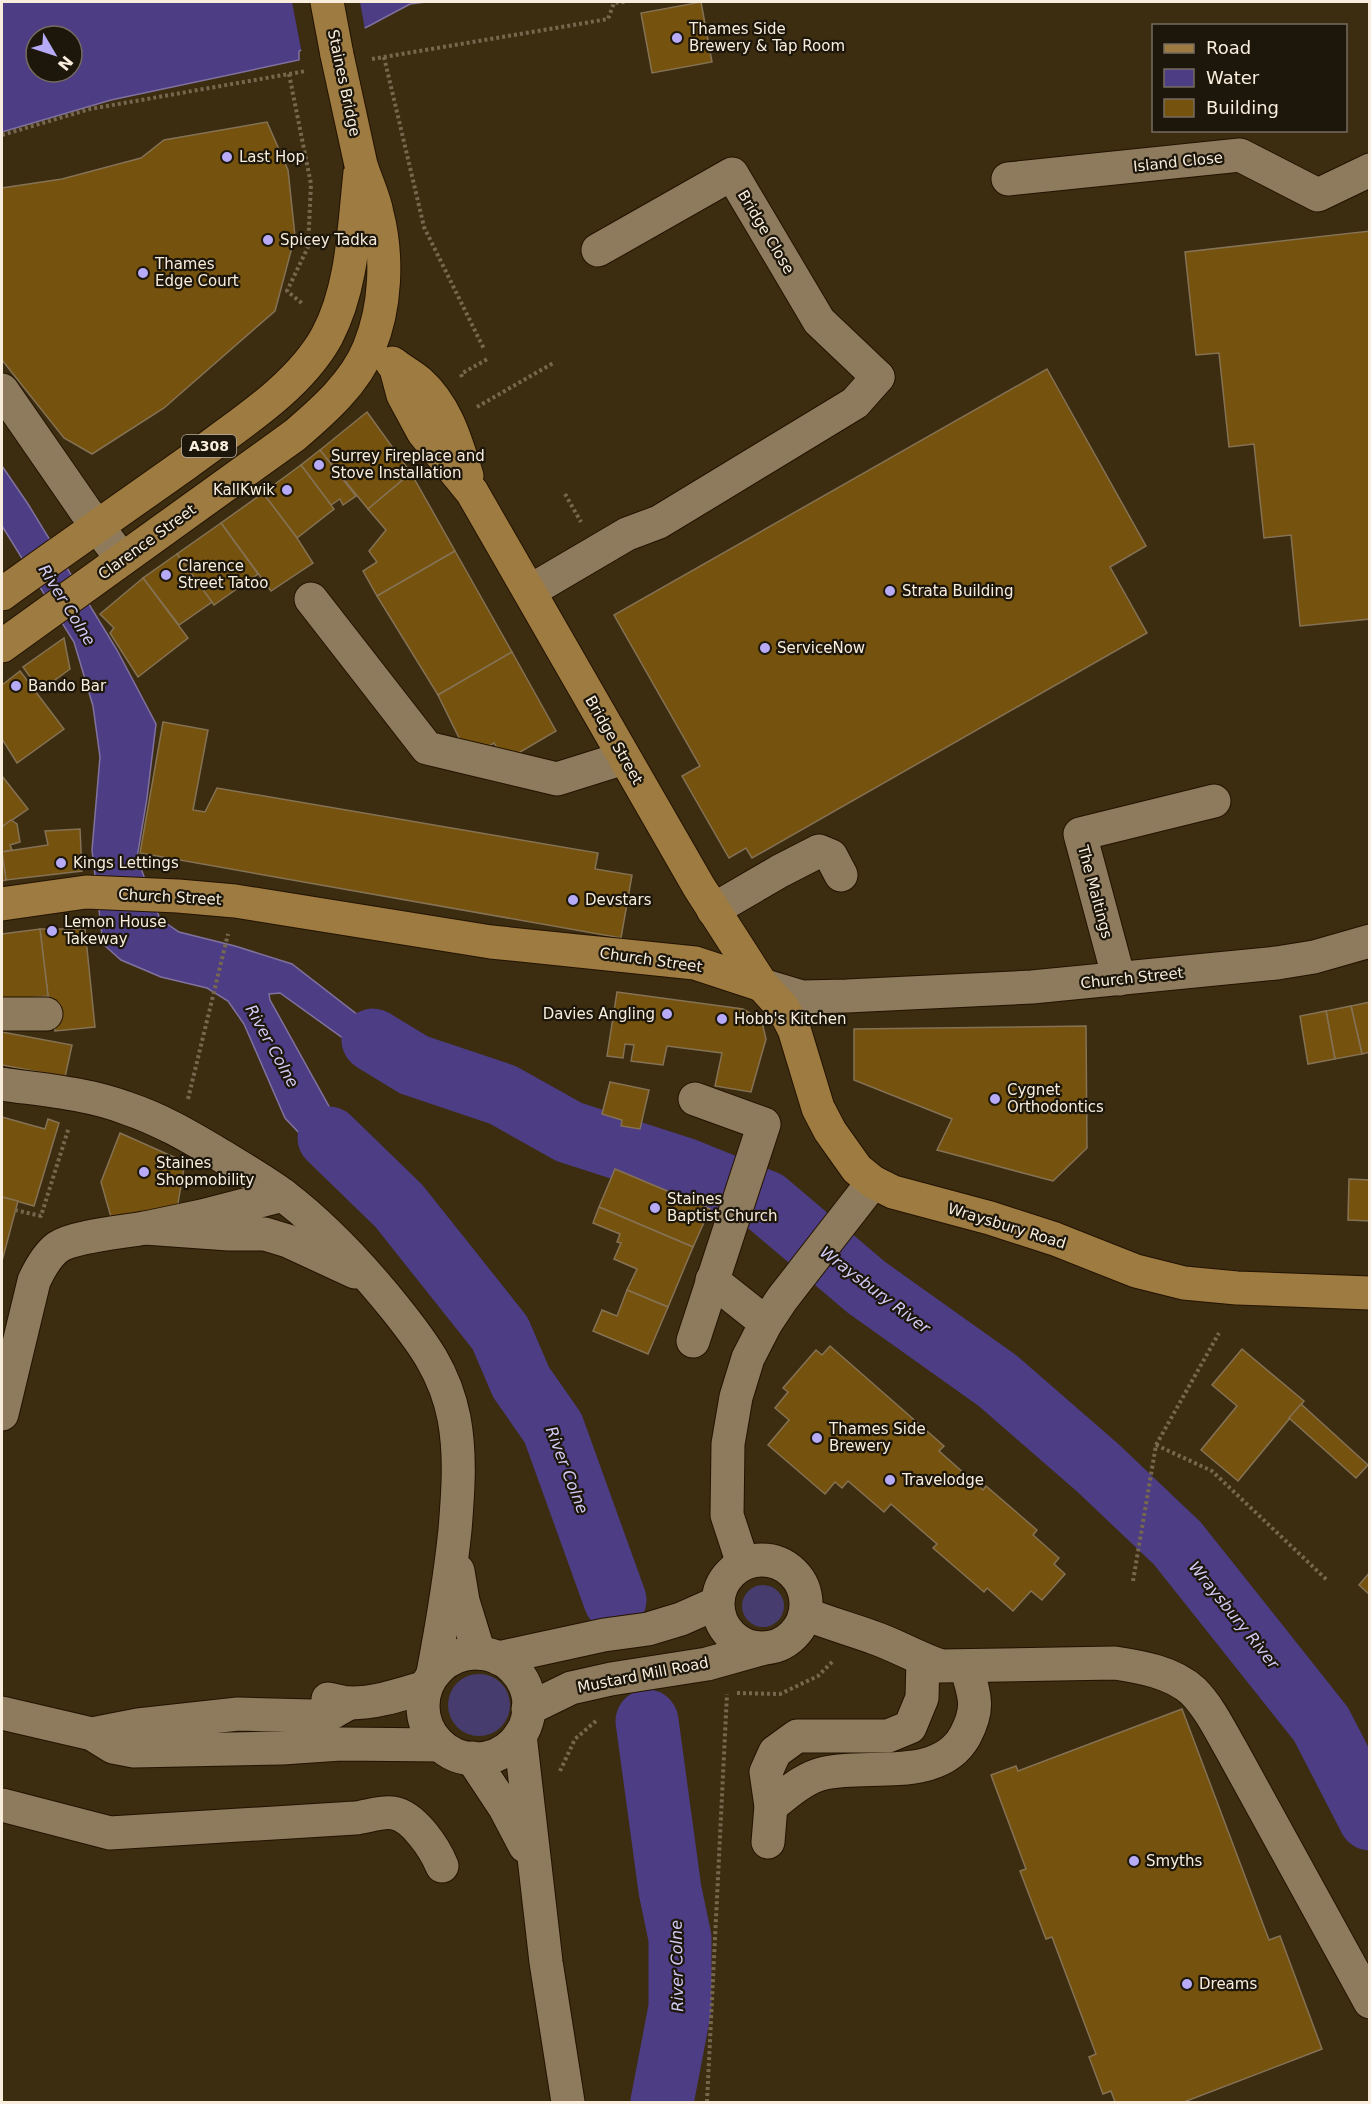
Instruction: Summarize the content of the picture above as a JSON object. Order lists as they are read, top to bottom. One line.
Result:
{"streets":{"main road":["Staines Bridge","A308","Clarence Street","Bridge Street","Church Street","Wraysbury Road"],"street":["Island Close","Bridge Close","The Maltings","Mustard Mill Road"]},"crossings":[["Staines Bridge","A308"],["Staines Bridge","Clarence Street"],["Bridge Close","Bridge Street"],["A308","Clarence Street"],["A308","Bridge Street"],["Clarence Street","Bridge Street"],["Bridge Street","Church Street"],["Bridge Street","Wraysbury Road"],["The Maltings","Church Street"],["Church Street","Wraysbury Road"]],"water":["River Colne","Wraysbury River"],"places":["Thames Side Brewery & Tap Room","Last Hop","Spicey Tadka","Thames Edge Court","Surrey Fireplace and Stove Installation","KallKwik","Clarence Street Tatoo","Strata Building","ServiceNow","Bando Bar","Kings Lettings","Devstars","Lemon House Takeway","Davies Angling","Hobb's Kitchen","Cygnet Orthodontics","Staines Shopmobility","Staines Baptist Church","Thames Side Brewery","Travelodge","Smyths","Dreams"],"legend":["Road","Water","Building"],"north":"bottom right"}
